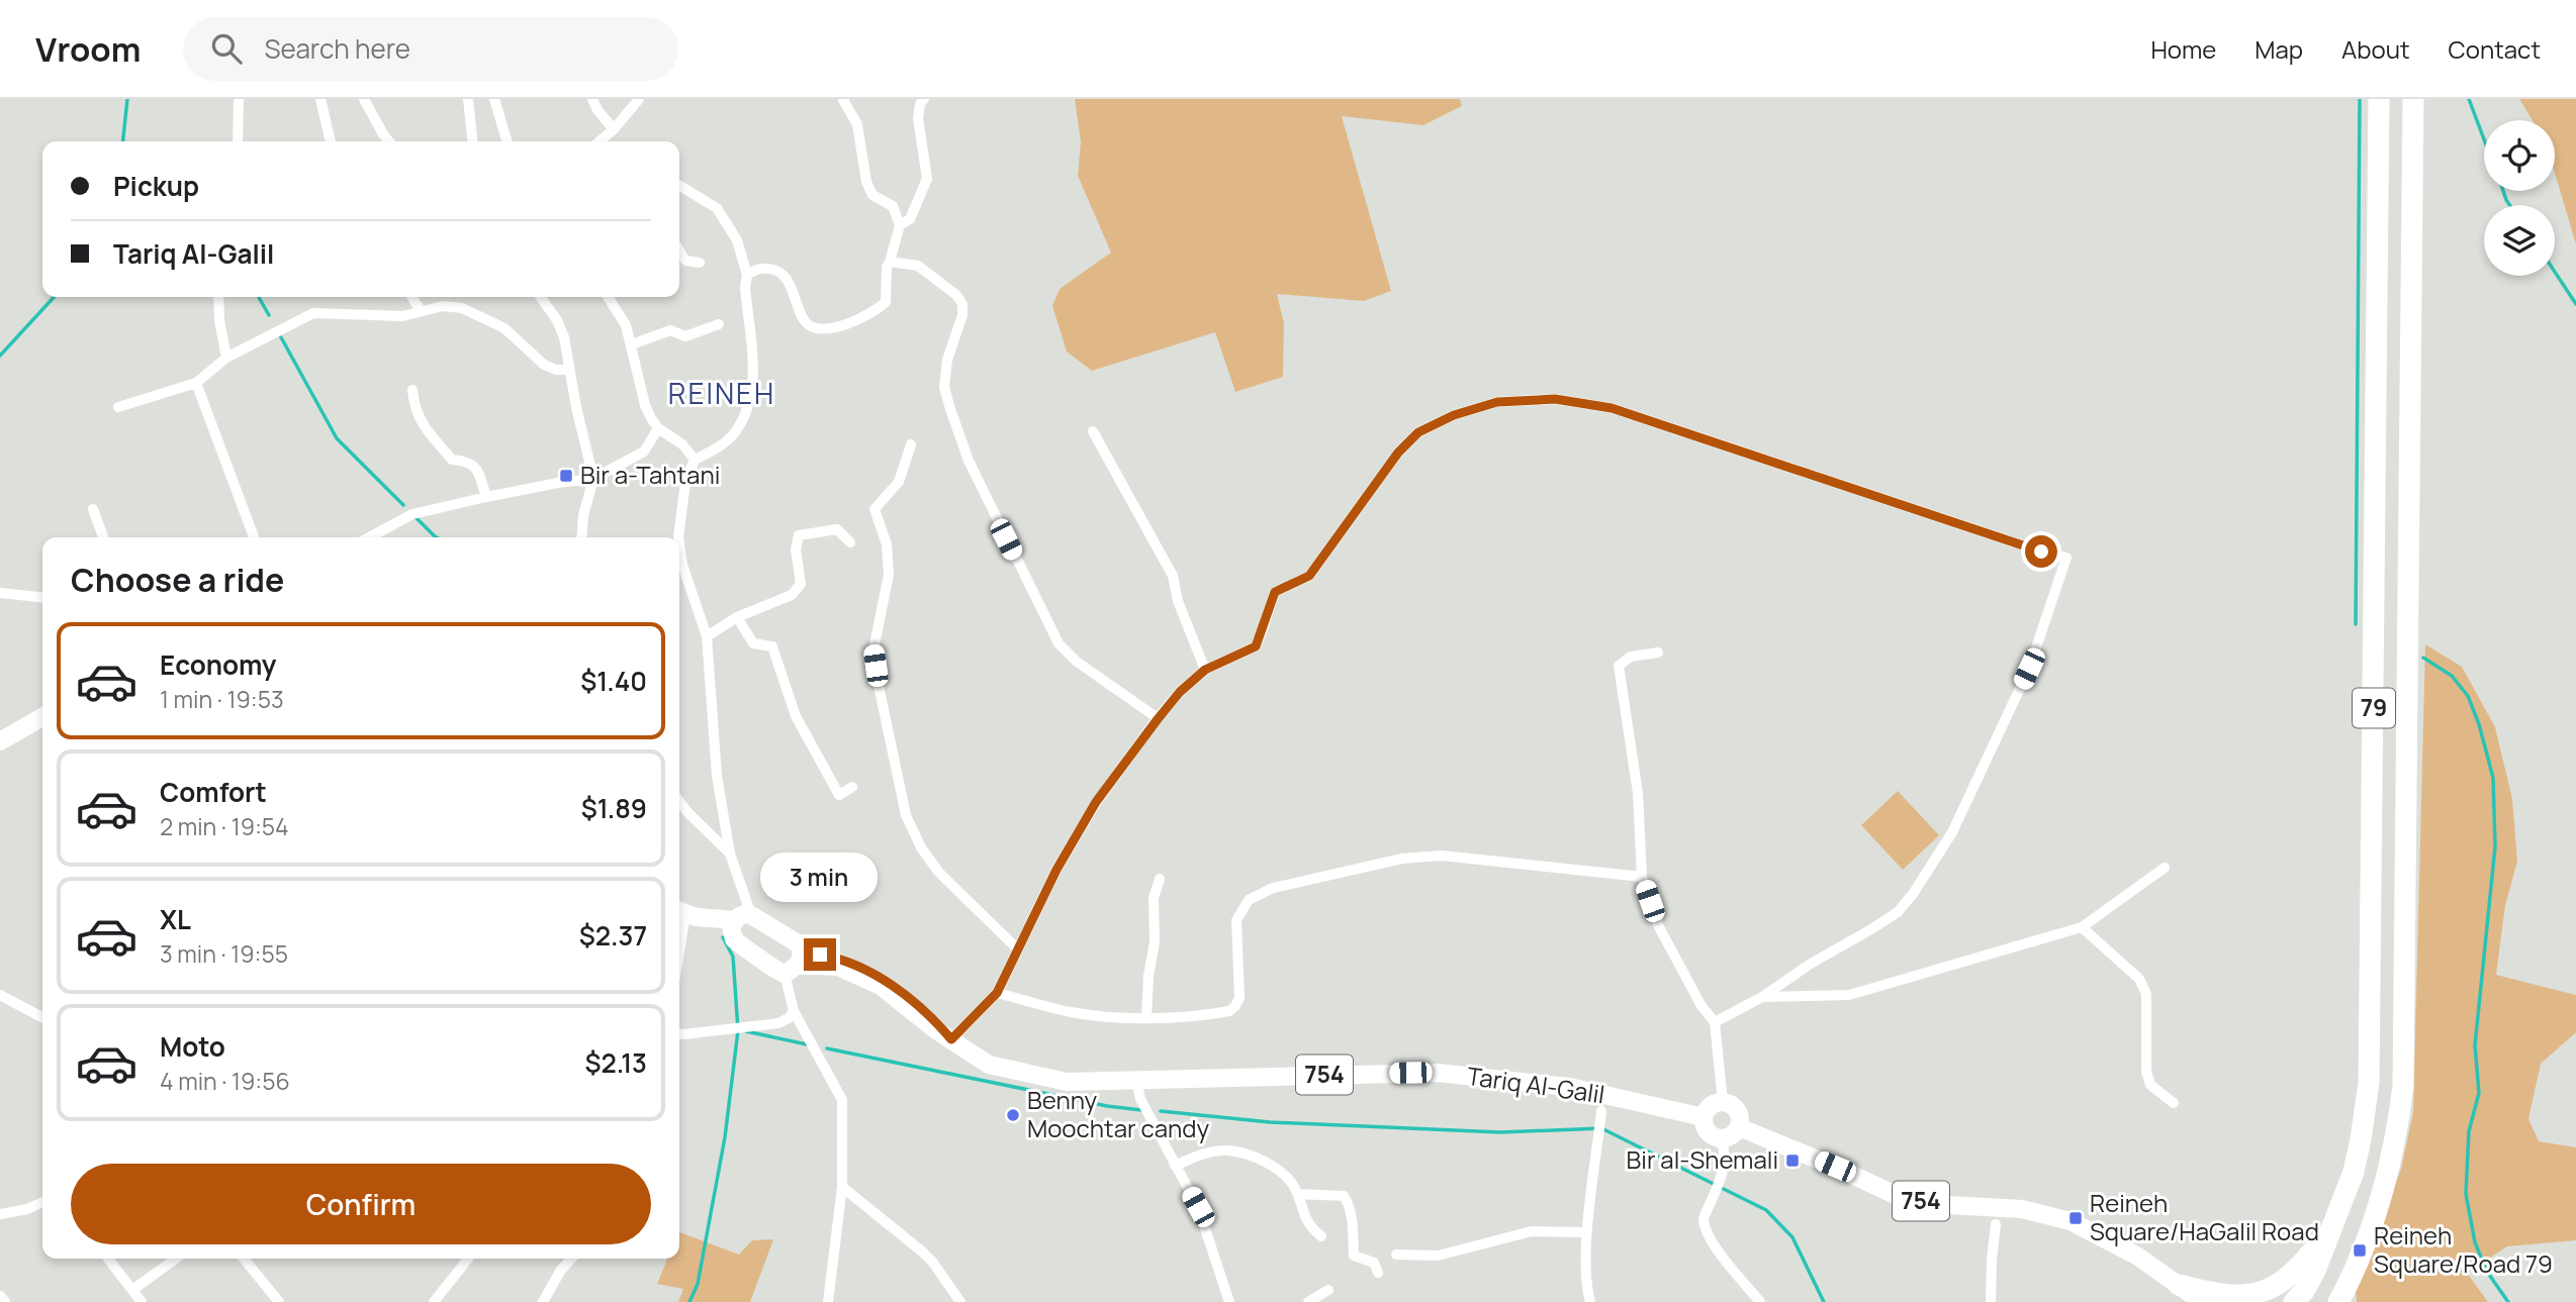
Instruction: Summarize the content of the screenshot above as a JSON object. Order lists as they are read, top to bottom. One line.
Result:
{"streets":{"highway":["79"],"main road":["754","Tariq Al-Galil"]},"crossings":[["754","Tariq Al-Galil"]],"districts":["REINEH"],"places":{"transit":["Bir a-Tahtani","Bir al-Shemali","Reineh Square/HaGalil Road","Reineh Square/Road 79"],"other":["Benny Moochtar candy"]},"page":{"header":"Vroom","search":"Search here","nav":["Home","Map","About","Contact"],"banner":["Pickup","Tariq Al-Galil"],"heading":"Choose a ride","list":[{"name":"Economy","note":"1 min · 19:53","value":"$1.40"},{"name":"Comfort","note":"2 min · 19:54","value":"$1.89"},{"name":"XL","note":"3 min · 19:55","value":"$2.37"},{"name":"Moto","note":"4 min · 19:56","value":"$2.13"}],"bubble":"3 min","buttons":"Confirm"}}
